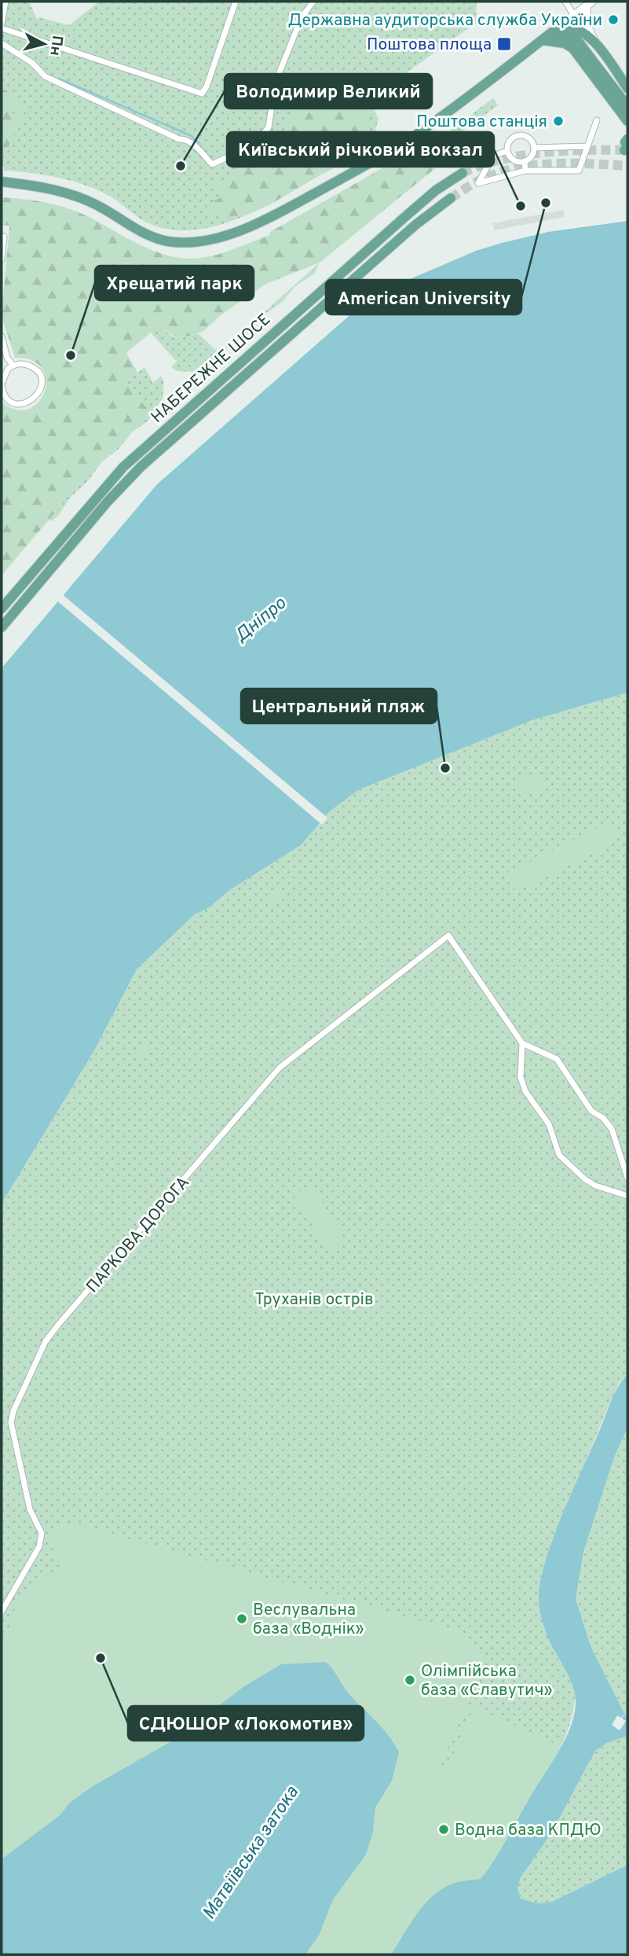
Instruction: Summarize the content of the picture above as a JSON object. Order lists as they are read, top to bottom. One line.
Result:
{"streets":{"main road":["НАБЕРЕЖНЕ ШОСЕ"],"street":["ПАРКОВА ДОРОГА"]},"water":["Дніпро","Матвіївська затока"],"parks":["Труханів острів"],"places":{"other":["Державна аудиторська служба України","Поштова станція","Володимир Великий","American University","Київський річковий вокзал","Хрещатий парк","Центральний пляж","Веслувальна база «Воднік»","СДЮШОР «Локомотив»","Олімпійська база «Славутич»","Водна база КПДЮ"],"transit":["Поштова площа"]},"north":"right"}
